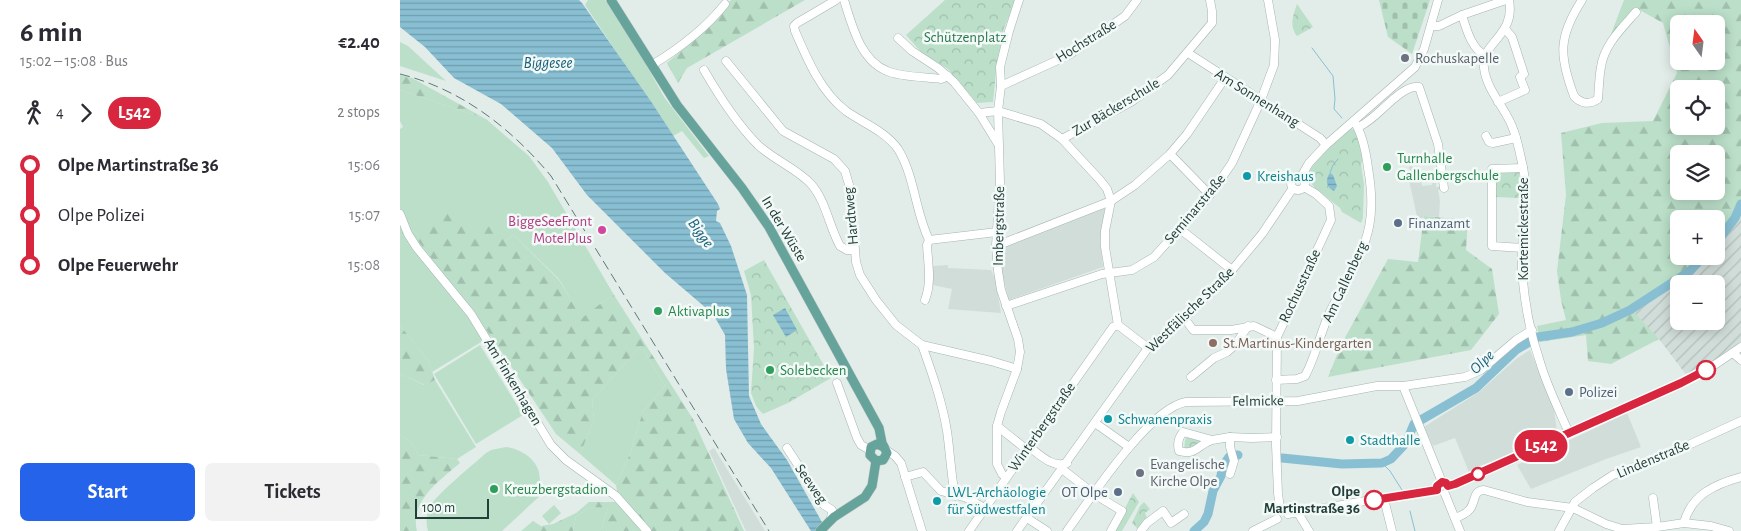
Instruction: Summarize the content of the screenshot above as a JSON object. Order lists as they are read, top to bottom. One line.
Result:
{"streets":{"main road":["In der Wüste"],"street":["Hochstraße","Am Sonnenhang","Zur Bäckerschule","Seminarstraße","Hardtweg","Imbergstraße","Kortemickestraße","Am Gallenberg","Rochusstraße","Westfälische Straße","Am Finkenhagen","Felmicke","Winterbergstraße","Lindenstraße","Seeweg"]},"crossings":[["Hochstraße","Imbergstraße"],["Am Sonnenhang","Zur Bäckerschule"],["Am Sonnenhang","Seminarstraße"],["Seminarstraße","Imbergstraße"],["Imbergstraße","Winterbergstraße"],["Kortemickestraße","Felmicke"],["Am Gallenberg","Rochusstraße"],["Rochusstraße","Westfälische Straße"],["Rochusstraße","Felmicke"]],"water":["Biggesee","Bigge","Olpe"],"parks":["Schützenplatz"],"places":["Rochuskapelle","Turnhalle Gallenbergschule","Kreishaus","Finanzamt","BiggeSeeFront MotelPlus","Aktivaplus","St.Martinus-Kindergarten","Solebecken","Polizei","Schwanenpraxis","Stadthalle","Evangelische Kirche Olpe","Kreuzbergstadion","OT Olpe","Olpe Martinstraße 36","LWL-Archäologie für Südwestfalen"],"lines":["bus line L542"],"scale_bar":"100 m","north":"top","page":{"heading":["6 min","15:02 – 15:08 · Bus","€2.40"],"on_map":"L542","map_buttons":["+","−"],"legs":["4","L542","2 stops"],"list":[{"name":"Olpe Martinstraße 36","value":"15:06"},{"name":"Olpe Polizei","value":"15:07"},{"name":"Olpe Feuerwehr","value":"15:08"}],"buttons":["Start","Tickets"],"scale":"100 m"}}
